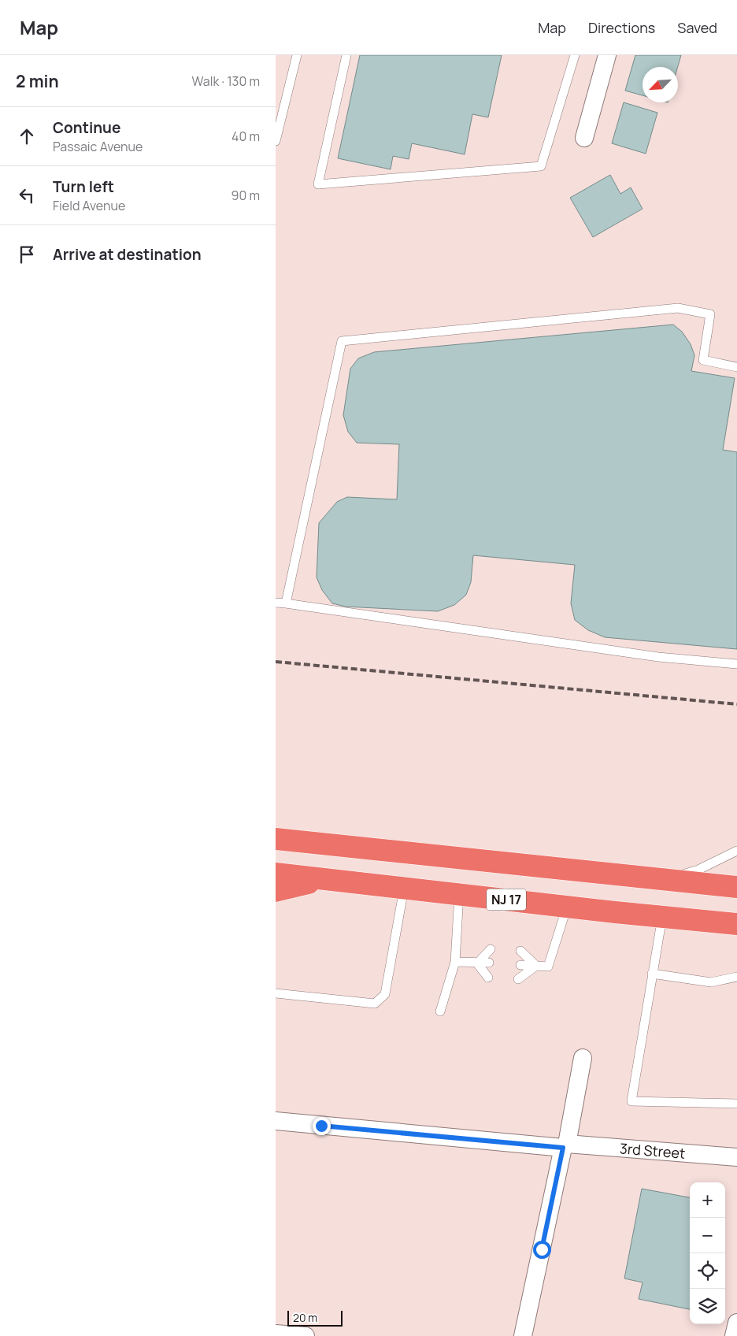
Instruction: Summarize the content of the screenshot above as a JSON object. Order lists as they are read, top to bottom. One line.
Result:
{"streets":{"highway":["NJ 17"],"street":["3rd Street"]},"scale_bar":"20 m","north":"bottom left","page":{"header":"Map","nav":["Map","Directions","Saved"],"heading":["2 min","Walk · 130 m"],"list":[["Continue","Passaic Avenue","40 m"],["Turn left","Field Avenue","90 m"],"Arrive at destination"],"map_buttons":["+","−"],"scale":"20 m"}}
